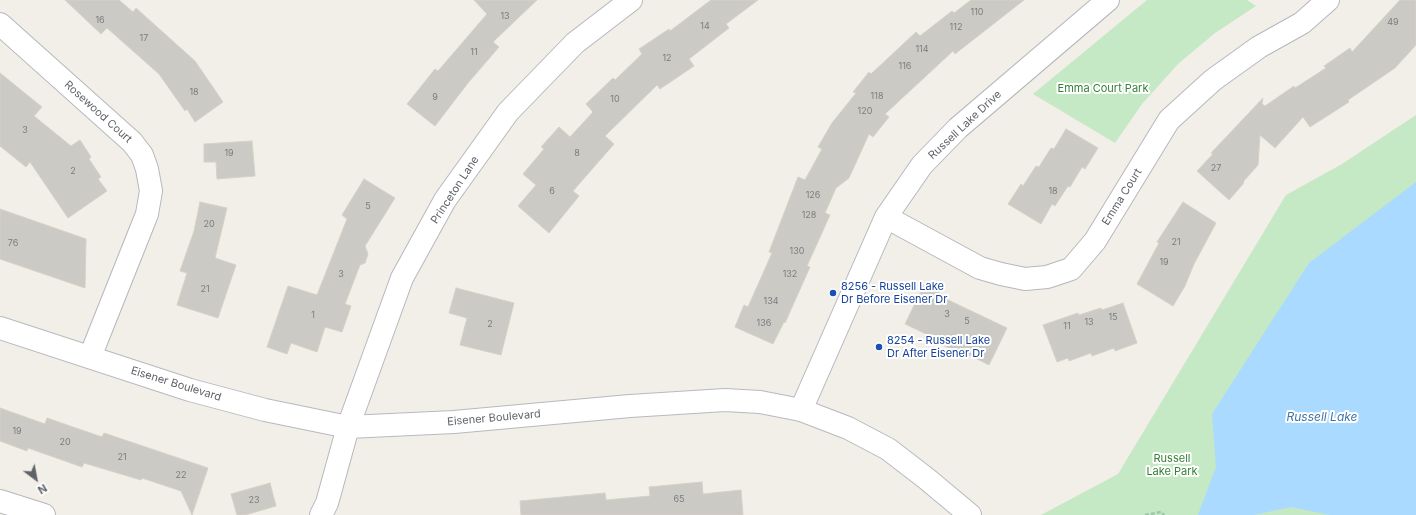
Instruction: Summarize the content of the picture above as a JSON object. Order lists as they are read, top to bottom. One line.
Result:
{"streets":{"street":["Rosewood Court","Russell Lake Drive","Princeton Lane","Emma Court","Eisener Boulevard"]},"crossings":[["Rosewood Court","Eisener Boulevard"],["Russell Lake Drive","Emma Court"],["Russell Lake Drive","Eisener Boulevard"],["Princeton Lane","Eisener Boulevard"]],"water":["Russell Lake"],"parks":["Emma Court Park","Russell Lake Park"],"places":["8256 - Russell Lake Dr Before Eisener Dr","8254 - Russell Lake Dr After Eisener Dr"],"house_numbers":["110","13","16","49","14","112","17","114","11","12","116","18","118","9","10","120","3","19","8","27","2","6","18","126","5","128","20","21","76","130","19","3","132","21","134","3","1","15","5","13","136","2","11","19","20","21","22","65","23"],"north":"bottom right"}
